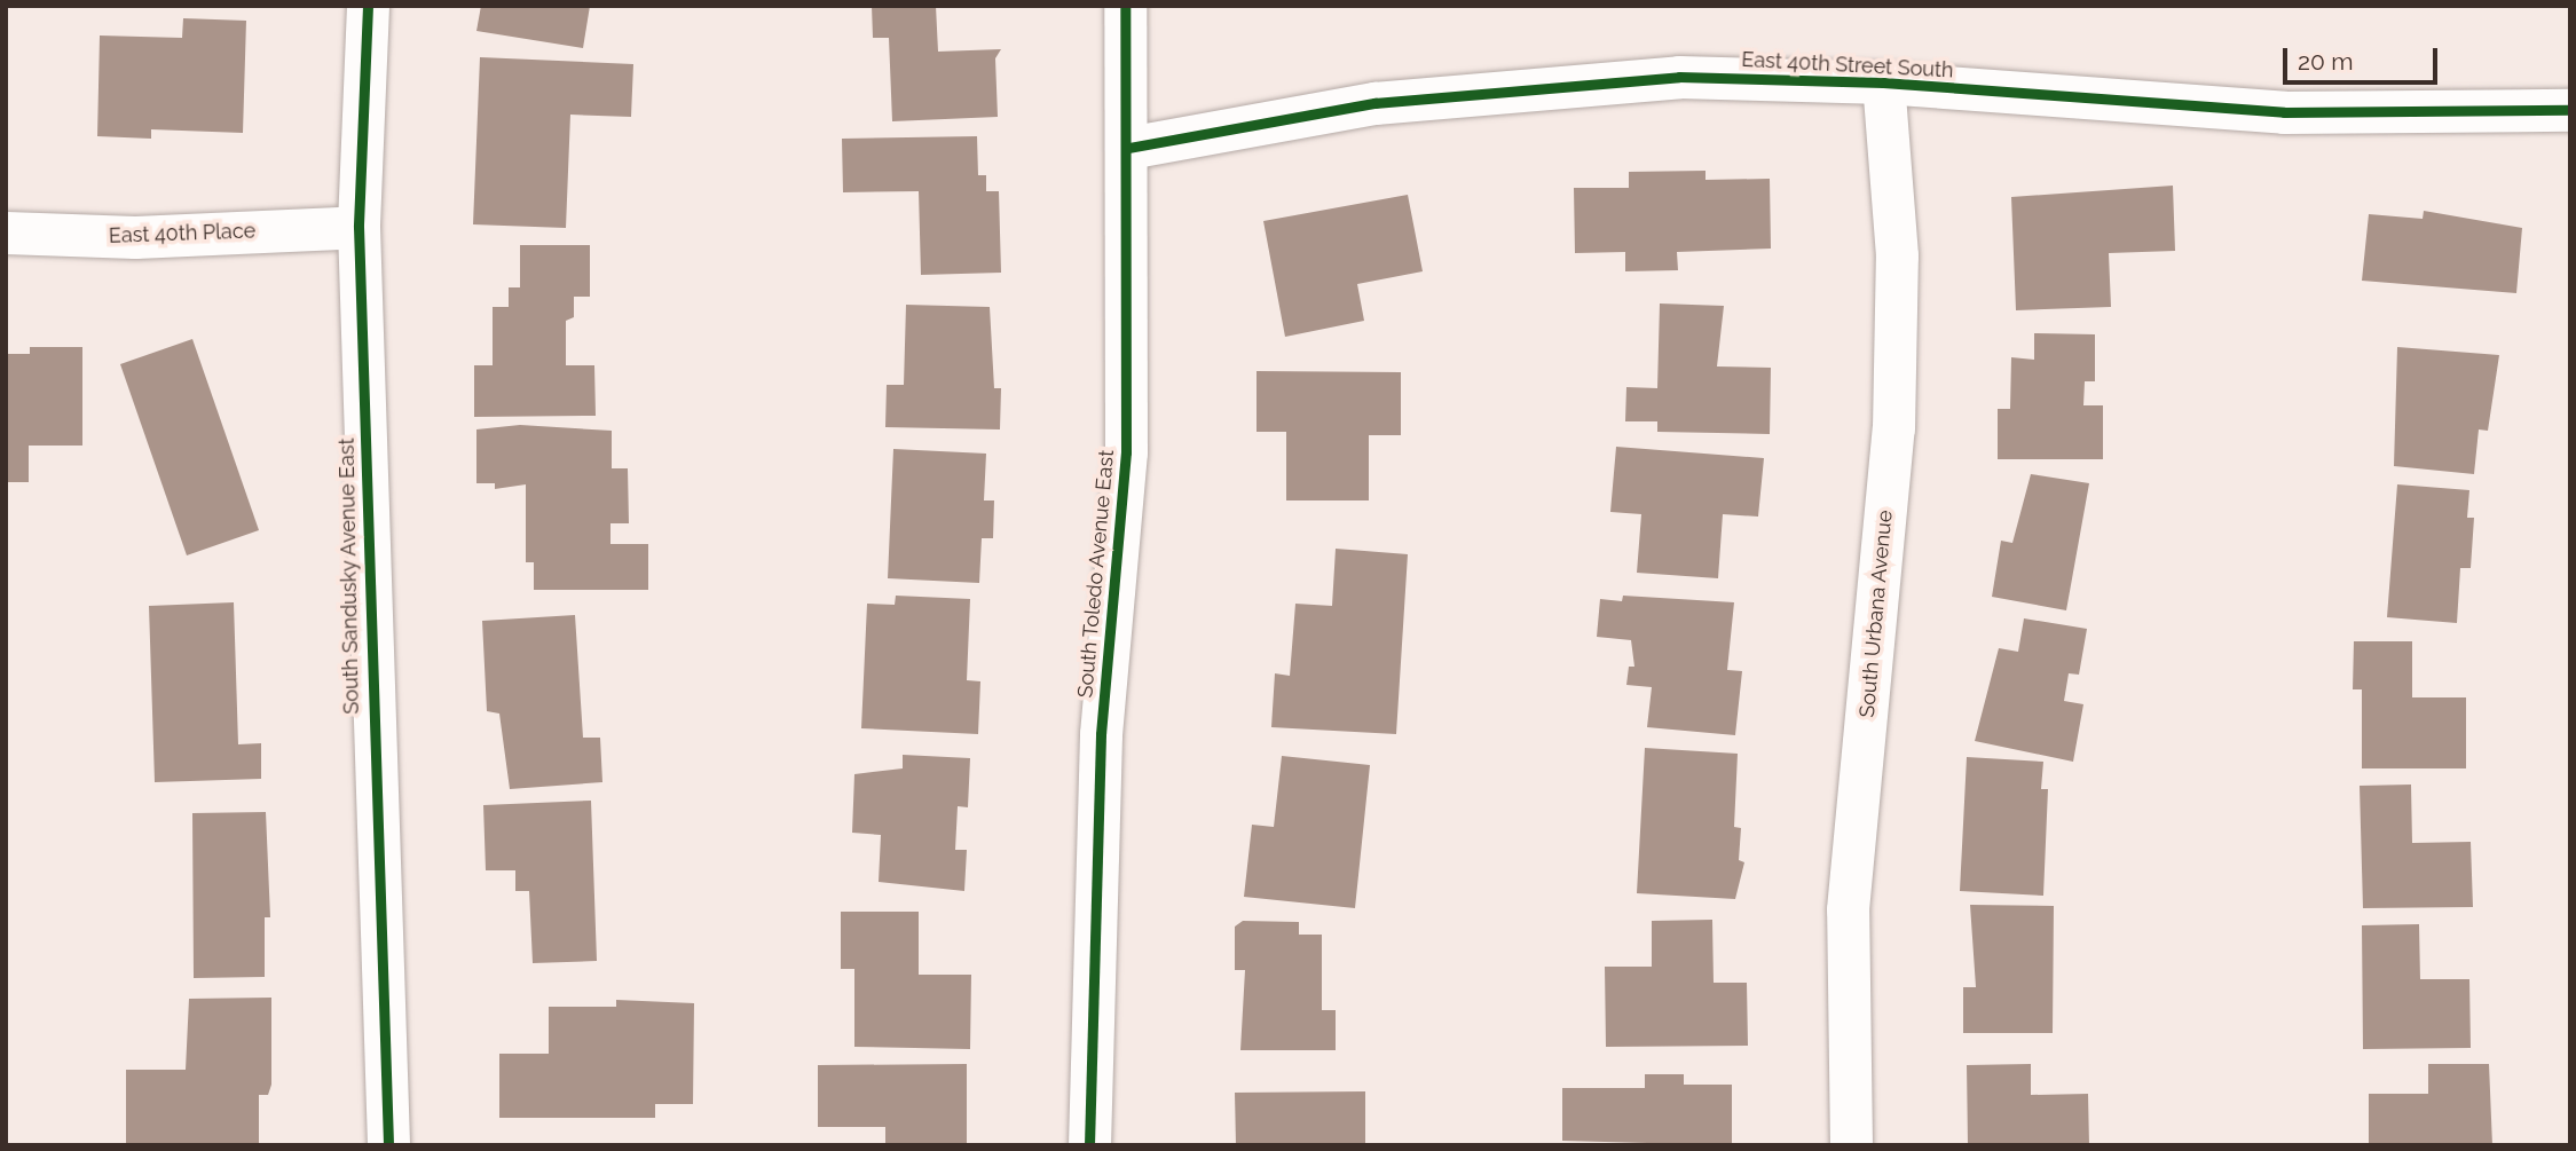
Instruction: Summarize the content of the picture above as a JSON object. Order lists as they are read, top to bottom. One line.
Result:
{"streets":{"street":["East 40th Street South","East 40th Place","South Toledo Avenue East","South Sandusky Avenue East","South Urbana Avenue"]},"crossings":[["East 40th Street South","South Toledo Avenue East"],["East 40th Street South","South Urbana Avenue"],["East 40th Place","South Sandusky Avenue East"]],"scale_bar":"20 m"}
